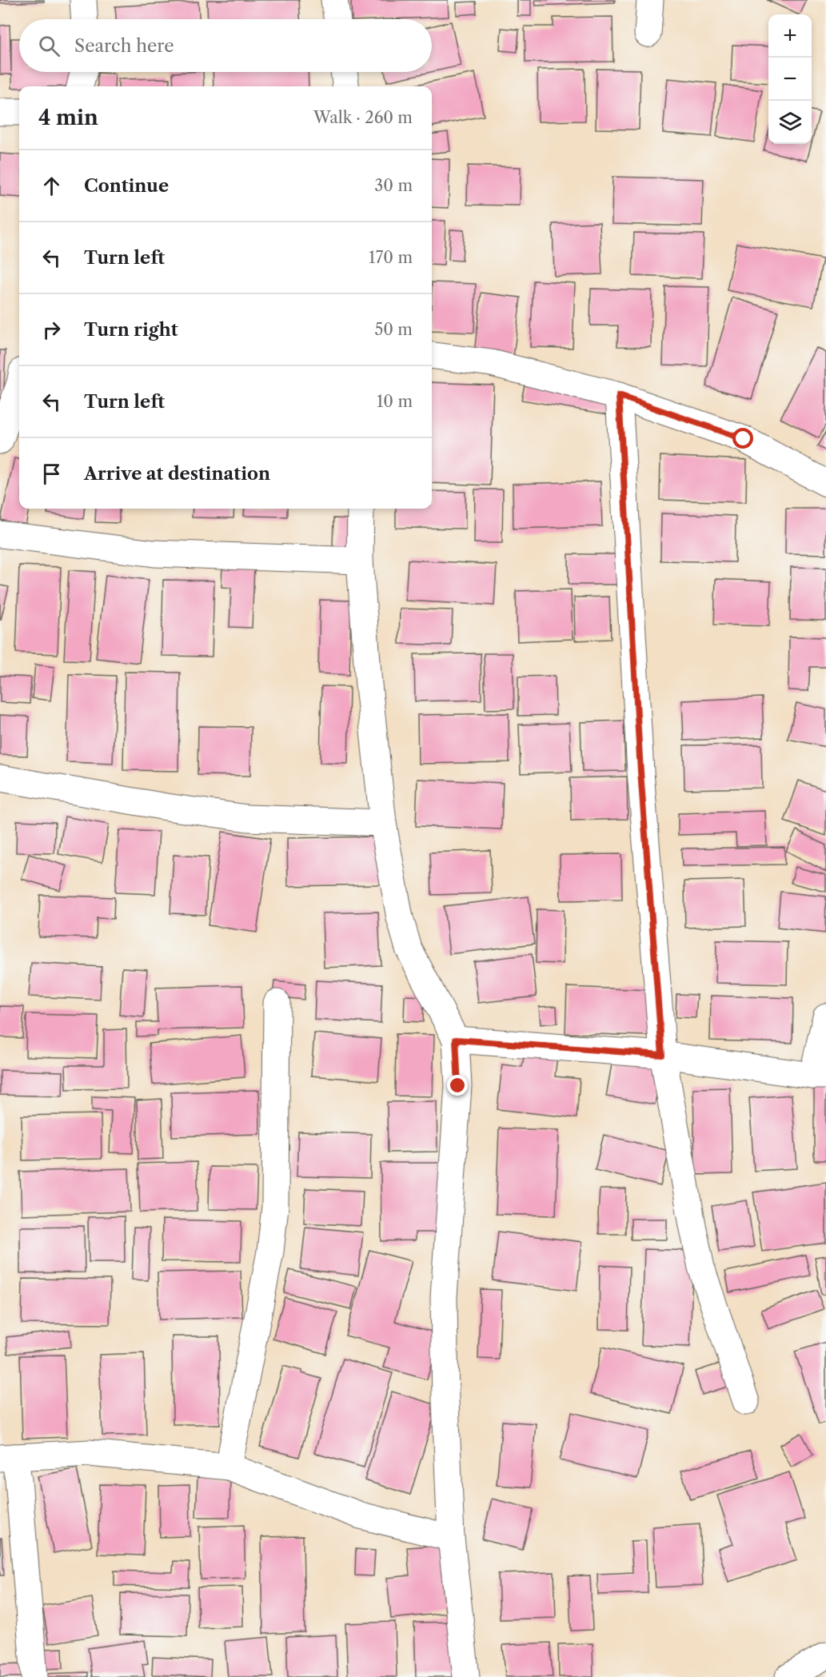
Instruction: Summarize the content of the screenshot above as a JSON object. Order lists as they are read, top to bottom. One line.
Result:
{"page":{"map_buttons":["+","−"],"search":"Search here","heading":["4 min","Walk · 260 m"],"list":[["Continue","30 m"],["Turn left","170 m"],["Turn right","50 m"],["Turn left","10 m"],"Arrive at destination"]}}
